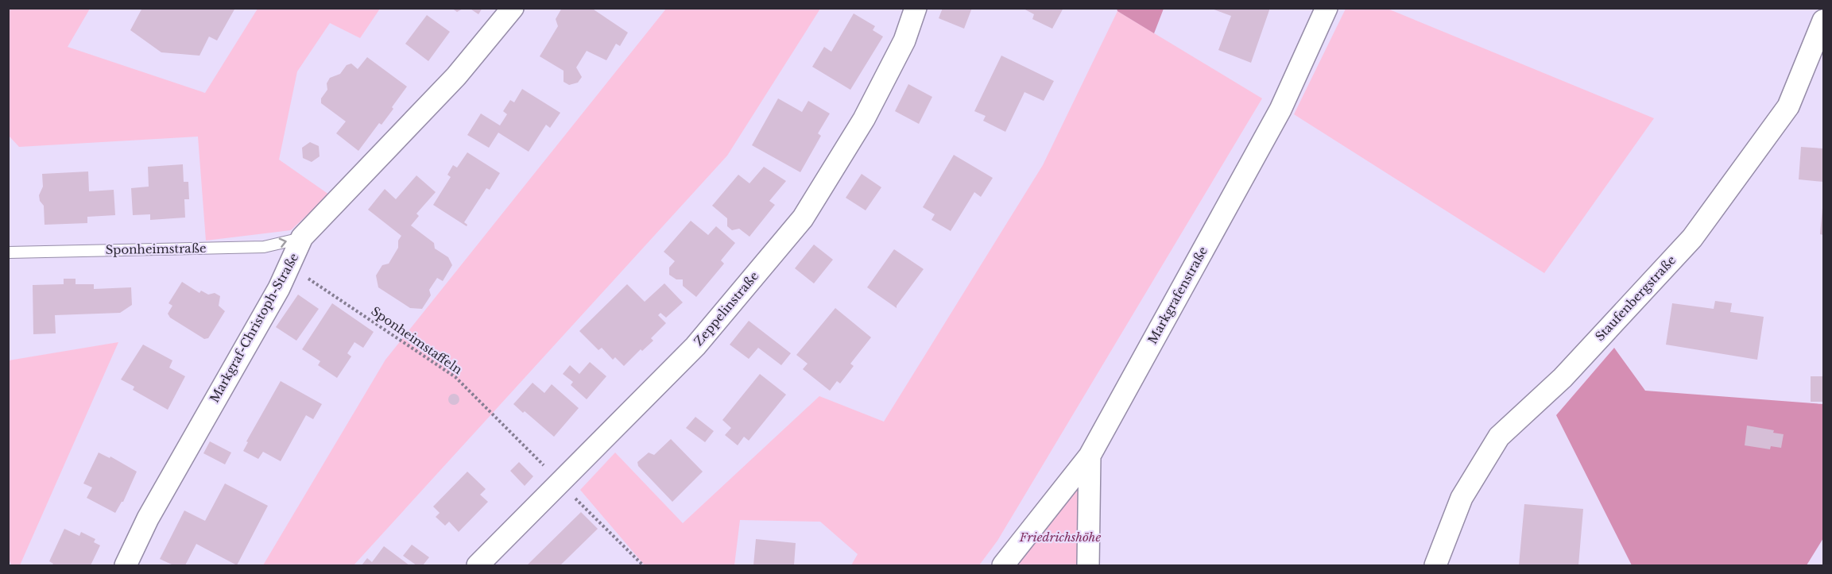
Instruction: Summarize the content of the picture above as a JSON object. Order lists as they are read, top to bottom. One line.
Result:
{"streets":{"street":["Markgrafenstraße","Staufenbergstraße","Zeppelinstraße","Markgraf-Christoph-Straße"],"lane":["Sponheimstraße"],"path":["Sponheimstaffeln"]},"crossings":[["Sponheimstraße","Markgraf-Christoph-Straße"],["Zeppelinstraße","Sponheimstaffeln"],["Markgraf-Christoph-Straße","Sponheimstaffeln"]],"one_way":["Sponheimstraße"],"parks":["Friedrichshöhe"]}
